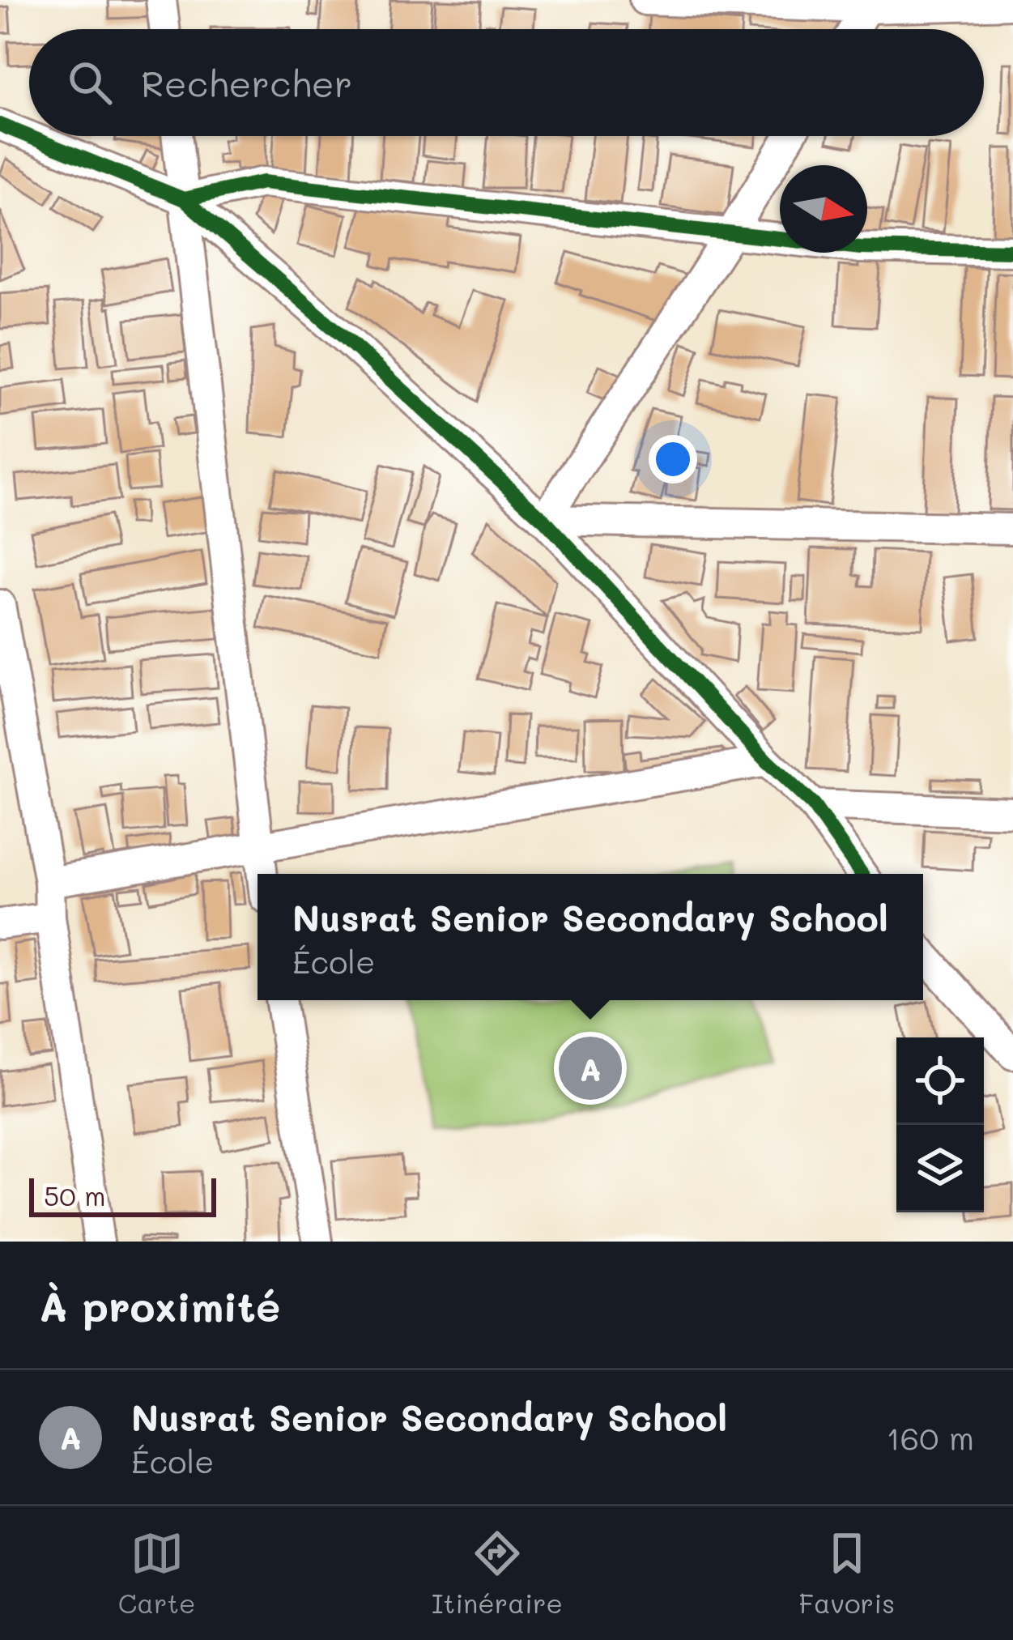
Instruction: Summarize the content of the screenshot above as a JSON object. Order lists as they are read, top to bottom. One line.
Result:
{"scale_bar":"50 m","north":"right","page":{"search":"Rechercher","popup":["Nusrat Senior Secondary School","École"],"pins":"A","scale":"50 m","heading":"À proximité","list":[{"mark":"A","name":"Nusrat Senior Secondary School","note":"École","value":"160 m"}],"nav":["Carte","Itinéraire","Favoris"]}}
